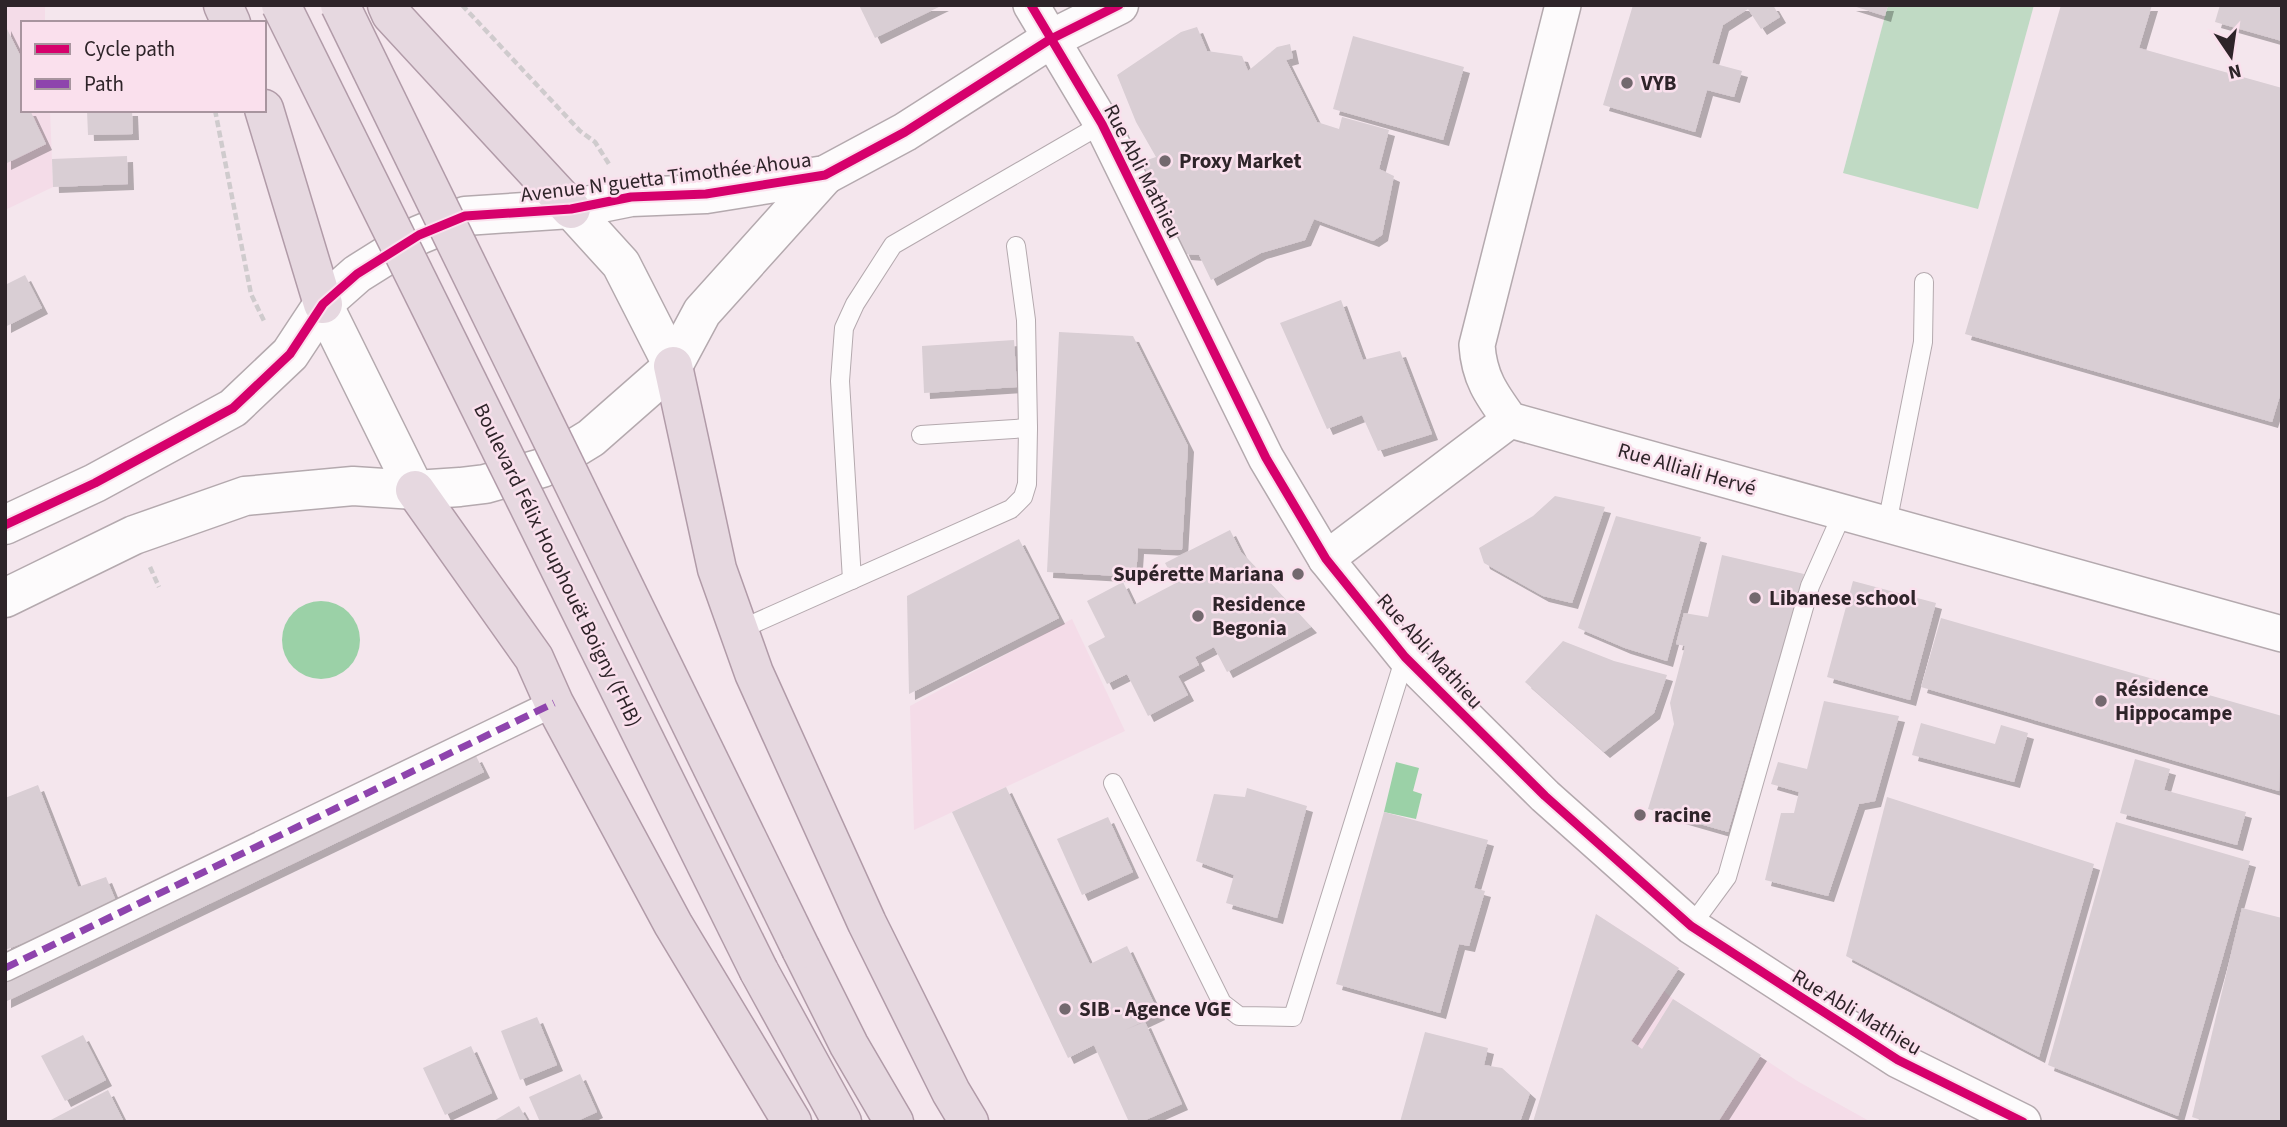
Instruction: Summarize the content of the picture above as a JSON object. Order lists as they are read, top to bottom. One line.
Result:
{"streets":{"highway":["Boulevard Félix Houphouët Boigny (FHB)"],"street":["Rue Abli Mathieu","Avenue N'guetta Timothée Ahoua","Rue Alliali Hervé"]},"crossings":[["Rue Abli Mathieu","Avenue N'guetta Timothée Ahoua"]],"places":["VYB","Proxy Market","Supérette Mariana","Libanese school","Residence Begonia","Résidence Hippocampe","racine","SIB - Agence VGE"],"legend":["Cycle path","Path"],"north":"bottom"}
